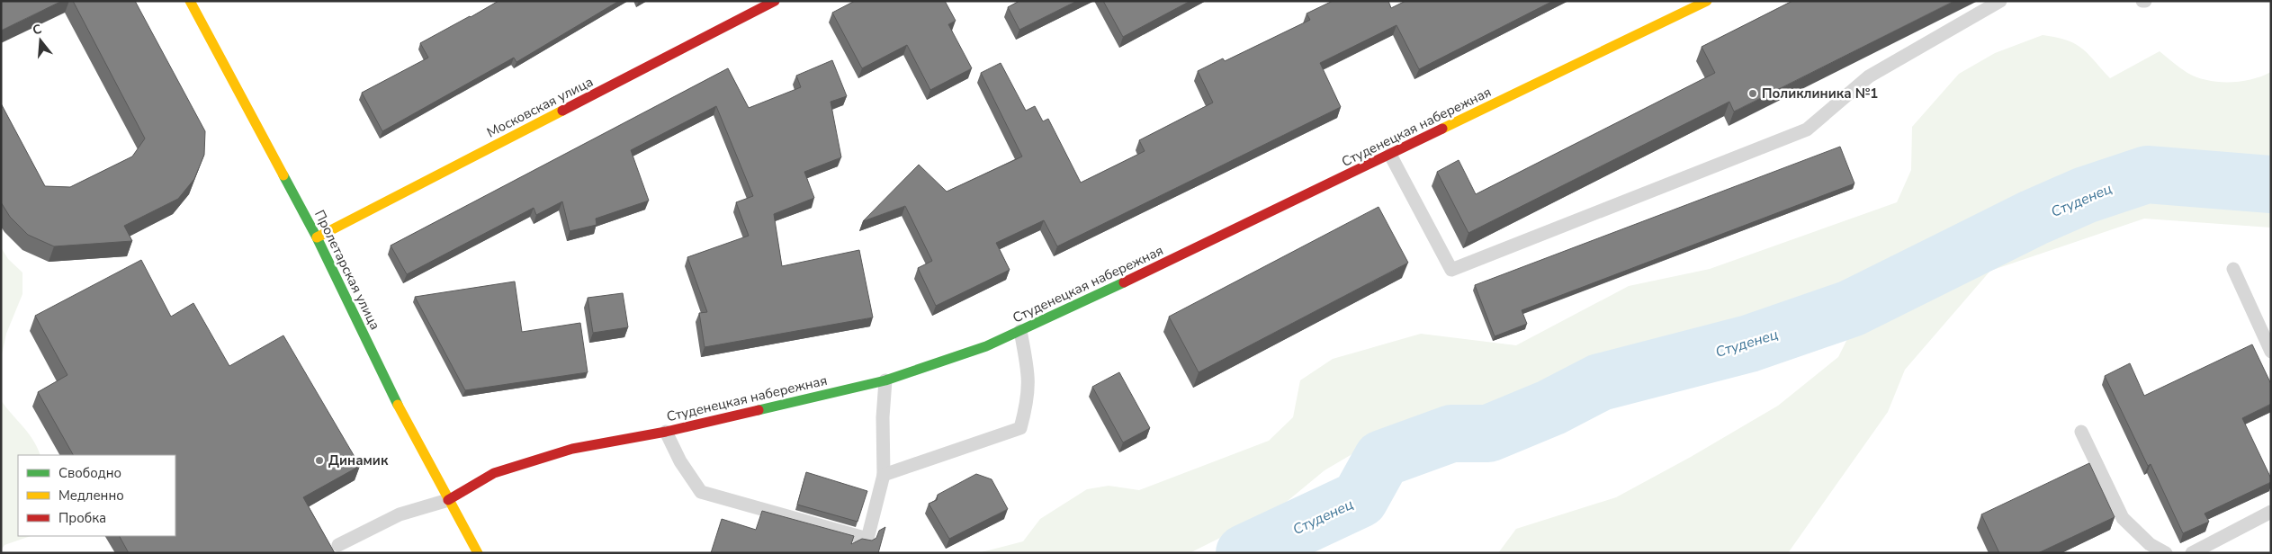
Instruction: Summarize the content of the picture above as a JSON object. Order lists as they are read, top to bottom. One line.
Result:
{"streets":{"street":["Московская улица","Студенецкая набережная","Пролетарская улица"]},"crossings":[["Московская улица","Пролетарская улица"],["Студенецкая набережная","Пролетарская улица"]],"water":["Студенец"],"places":["Поликлиника №1","Динамик"],"legend":["Свободно","Медленно","Пробка"],"north":"top"}
